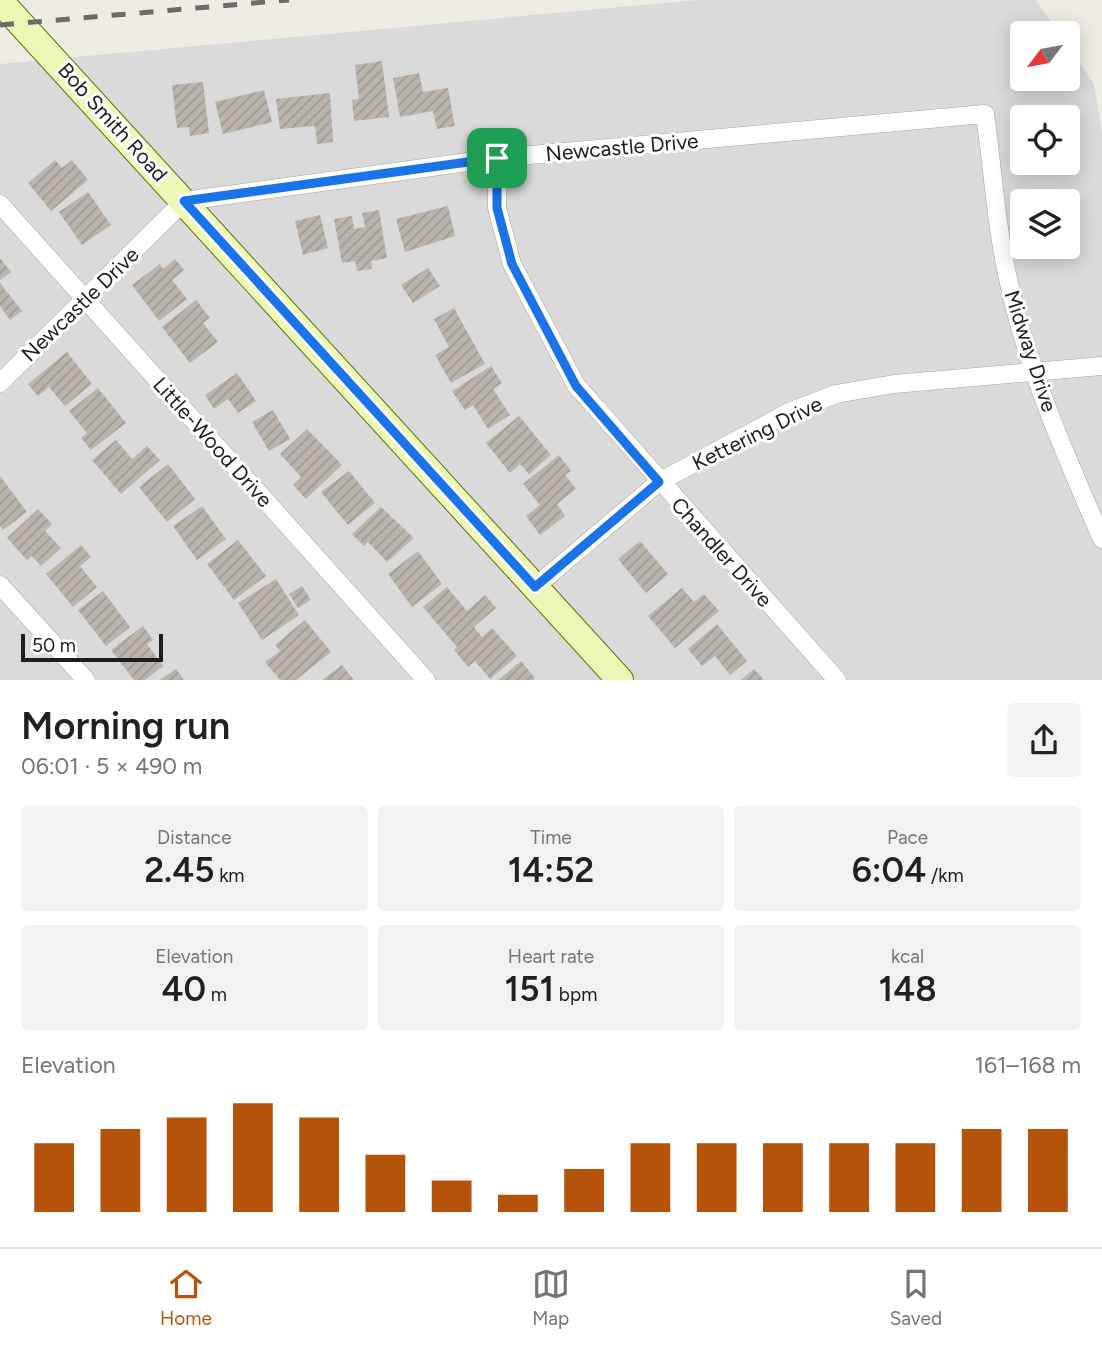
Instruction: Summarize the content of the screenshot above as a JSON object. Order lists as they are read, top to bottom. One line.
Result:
{"streets":{"street":["Bob Smith Road","Newcastle Drive","Midway Drive","Kettering Drive","Little-Wood Drive","Chandler Drive"]},"crossings":[["Bob Smith Road","Newcastle Drive"],["Bob Smith Road","Kettering Drive"],["Newcastle Drive","Midway Drive"],["Newcastle Drive","Little-Wood Drive"],["Newcastle Drive","Chandler Drive"],["Midway Drive","Kettering Drive"],["Kettering Drive","Chandler Drive"]],"scale_bar":"50 m","north":"bottom left","page":{"scale":"50 m","heading":["Morning run","06:01 · 5 × 490 m"],"stats":[["Distance","2.45 km"],["Time","14:52"],["Pace","6:04 /km"],["Elevation","40 m"],["Heart rate","151 bpm"],["kcal","148"]],"chart":["Elevation","161–168 m"],"tabs":["Home","Map","Saved"]}}
